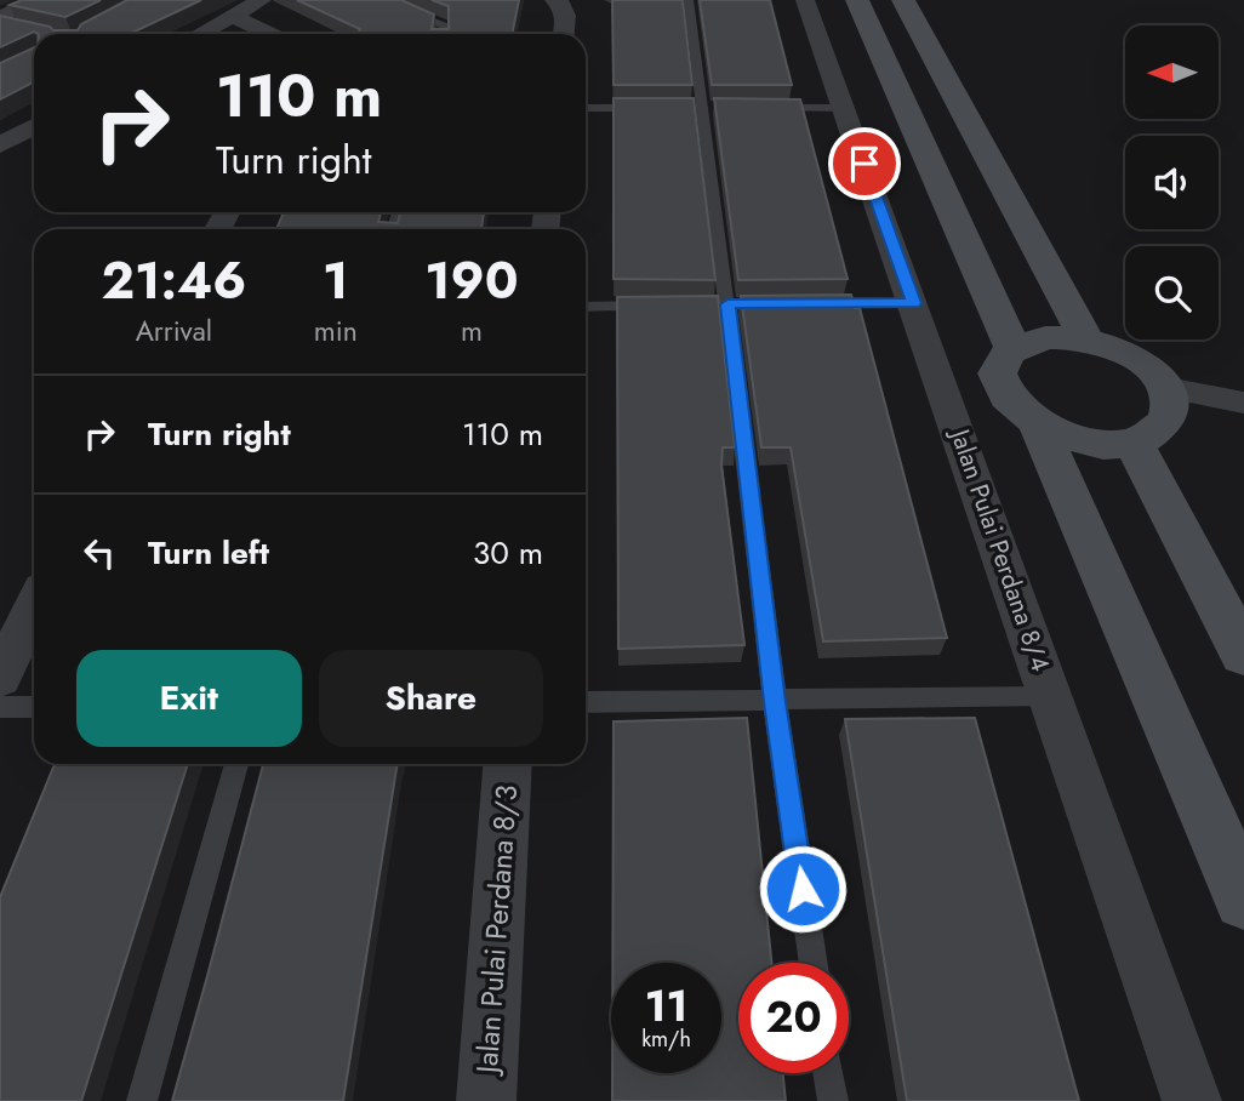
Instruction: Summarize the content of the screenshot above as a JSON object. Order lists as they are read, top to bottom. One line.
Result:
{"streets":{"street":["Jalan Pulai Perdana 8/4","Jalan Pulai Perdana 8/3"]},"north":"left","page":{"turn":["110 m","Turn right"],"eta":["21:46","Arrival","1","min","190","m"],"list":[{"name":"Turn right","value":"110 m"},{"name":"Turn left","value":"30 m"}],"buttons":["Exit","Share"],"speed":"11 km/h","limit":"20"}}
